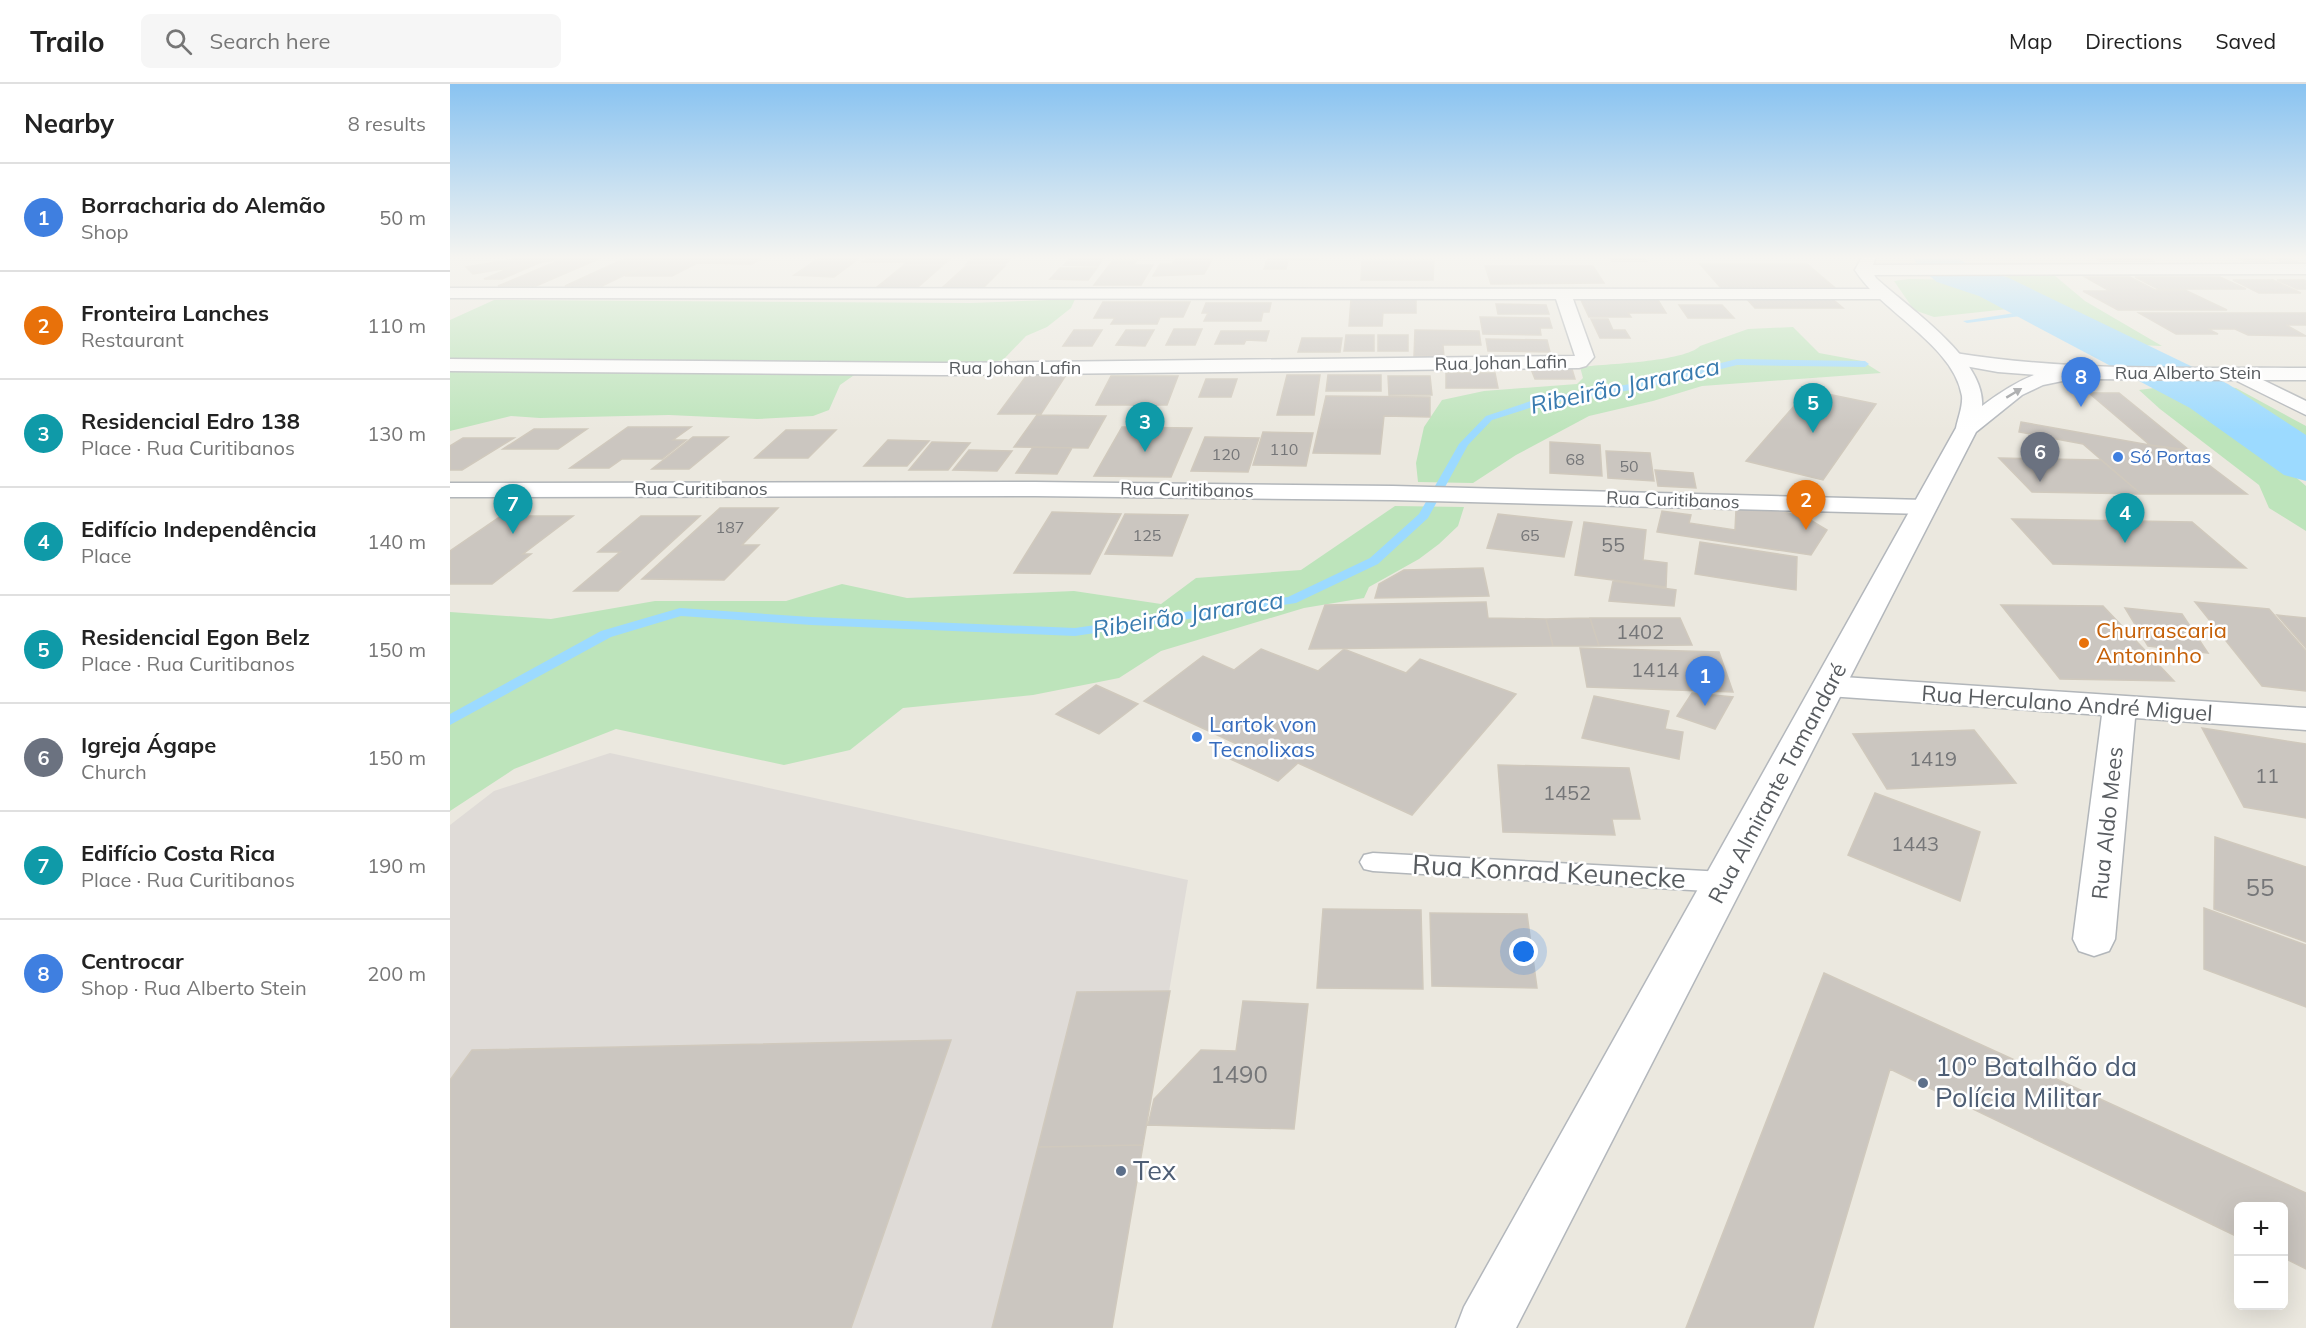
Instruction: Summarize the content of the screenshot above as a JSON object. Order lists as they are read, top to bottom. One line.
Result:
{"streets":{"street":["Rua Johan Lafin","Rua Alberto Stein","Rua Curitibanos","Rua Herculano André Miguel","Rua Almirante Tamandaré","Rua Aldo Mees"],"lane":["Rua Konrad Keunecke"]},"crossings":[["Rua Alberto Stein","Rua Almirante Tamandaré"],["Rua Curitibanos","Rua Almirante Tamandaré"],["Rua Herculano André Miguel","Rua Almirante Tamandaré"],["Rua Herculano André Miguel","Rua Aldo Mees"],["Rua Almirante Tamandaré","Rua Konrad Keunecke"]],"water":["Ribeirão Jararaca"],"places":["Só Portas","Churrascaria Antoninho","Lartok von Tecnolixas","10º Batalhão da Polícia Militar","Tex"],"house_numbers":["110","120","68","50","187","125","65","55","1402","1414","1419","11","1452","1443","55","1490"],"page":{"header":"Trailo","search":"Search here","nav":["Map","Directions","Saved"],"heading":["Nearby","8 results"],"list":[{"mark":"1","name":"Borracharia do Alemão","note":"Shop","value":"50 m"},{"mark":"2","name":"Fronteira Lanches","note":"Restaurant","value":"110 m"},{"mark":"3","name":"Residencial Edro 138","note":"Place · Rua Curitibanos","value":"130 m"},{"mark":"4","name":"Edifício Independência","note":"Place","value":"140 m"},{"mark":"5","name":"Residencial Egon Belz","note":"Place · Rua Curitibanos","value":"150 m"},{"mark":"6","name":"Igreja Ágape","note":"Church","value":"150 m"},{"mark":"7","name":"Edifício Costa Rica","note":"Place · Rua Curitibanos","value":"190 m"},{"mark":"8","name":"Centrocar","note":"Shop · Rua Alberto Stein","value":"200 m"}],"pins":["8","5","3","6","2","7","4","1"],"map_buttons":["+","−"]}}
